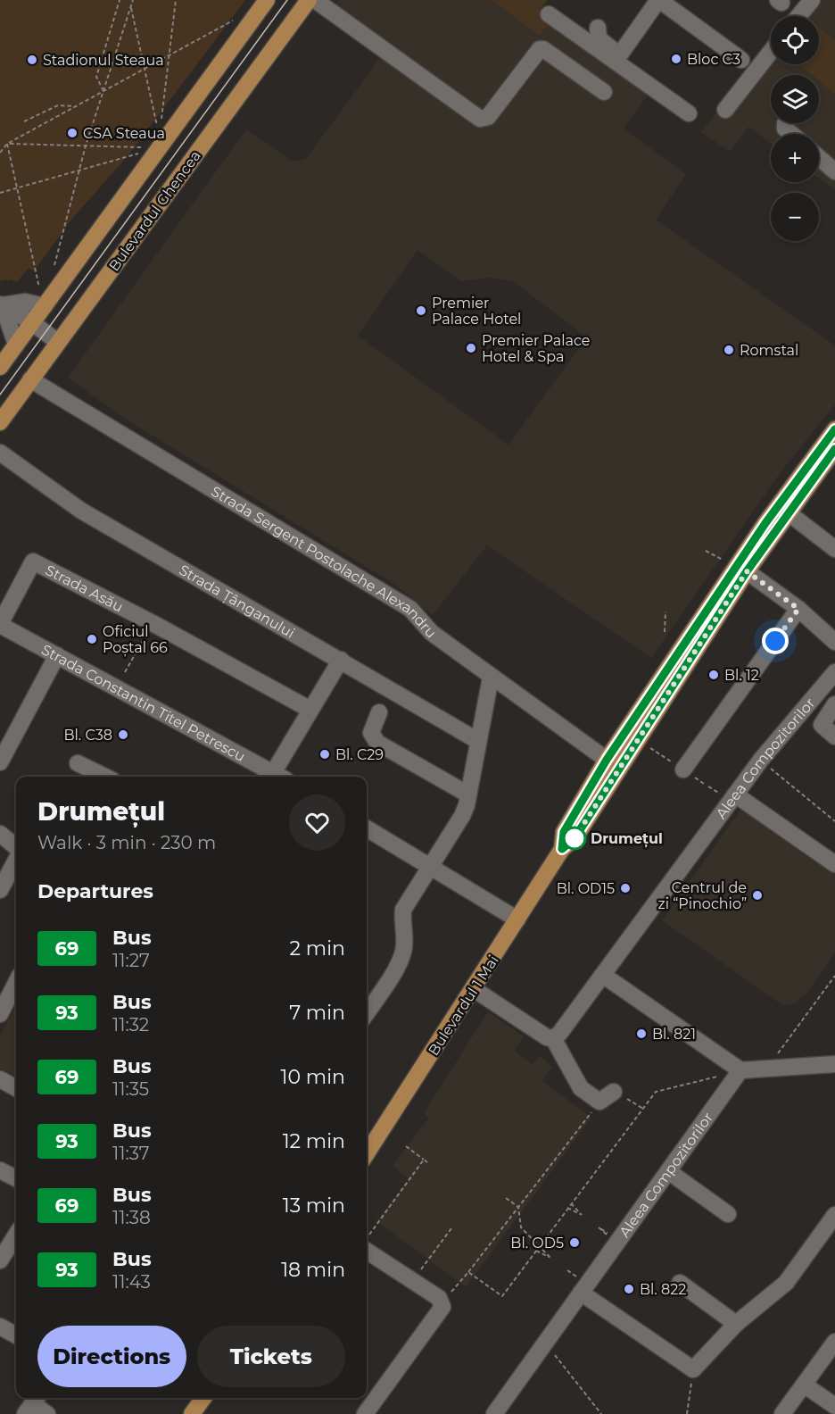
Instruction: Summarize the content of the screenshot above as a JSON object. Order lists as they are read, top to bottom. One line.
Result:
{"streets":{"main road":["Bulevardul Ghencea","Bulevardul 1 Mai"],"street":["Strada Sergent Postolache Alexandru","Strada Asău","Strada Țânganului","Strada Constantin Titel Petrescu","Aleea Compozitorilor"]},"crossings":[["Bulevardul Ghencea","Strada Sergent Postolache Alexandru"],["Strada Sergent Postolache Alexandru","Bulevardul 1 Mai"],["Strada Asău","Strada Constantin Titel Petrescu"]],"places":["Bloc C3","Stadionul Steaua","CSA Steaua","Premier Palace Hotel","Premier Palace Hotel & Spa","Romstal","Oficiul Poștal 66","Bl. 12","Bl. C38","Bl. C29","Drumețul","Bl. OD15","Centrul de zi “Pinochio”","Bl. 821","Bl. OD5","Bl. 822"],"lines":["bus line 69"],"page":{"map_buttons":["+","−"],"heading":[["Drumețul","Walk · 3 min · 230 m"],"Departures"],"list":[{"mark":"69","name":"Bus","note":"11:27","value":"2 min"},{"mark":"93","name":"Bus","note":"11:32","value":"7 min"},{"mark":"69","name":"Bus","note":"11:35","value":"10 min"},{"mark":"93","name":"Bus","note":"11:37","value":"12 min"},{"mark":"69","name":"Bus","note":"11:38","value":"13 min"},{"mark":"93","name":"Bus","note":"11:43","value":"18 min"}],"buttons":["Directions","Tickets"]}}
